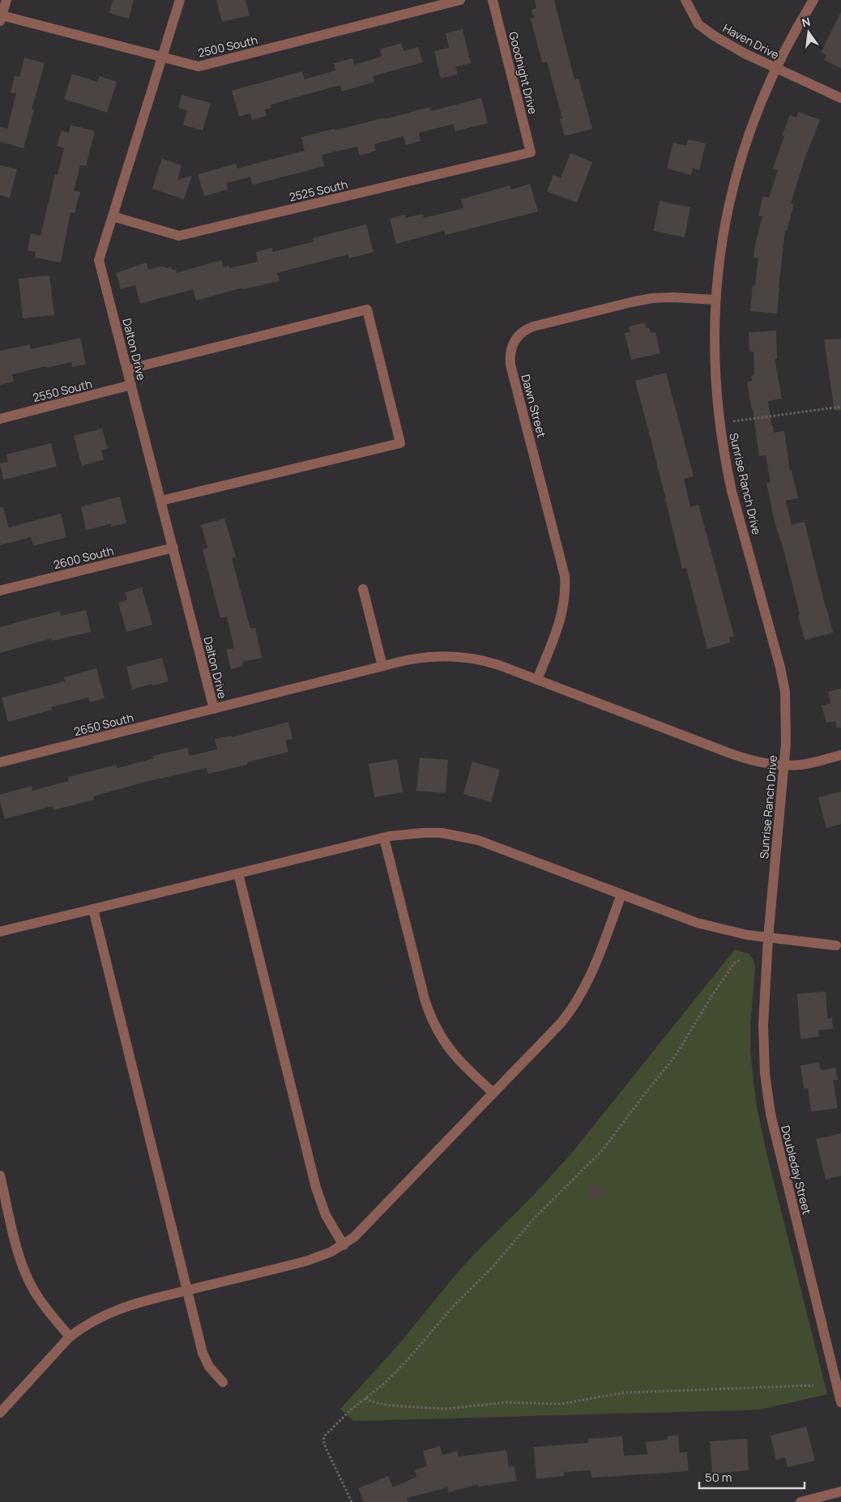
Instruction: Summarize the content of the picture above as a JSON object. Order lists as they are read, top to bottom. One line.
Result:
{"streets":{"street":["Haven Drive","2500 South","Goodnight Drive","2525 South","Dalton Drive","2550 South","Dawn Street","Sunrise Ranch Drive","2600 South","2650 South","Doubleday Street"]},"crossings":[["Haven Drive","Sunrise Ranch Drive"],["2500 South","Dalton Drive"],["Goodnight Drive","2525 South"],["2525 South","Dalton Drive"],["Dalton Drive","2550 South"],["Dalton Drive","2600 South"],["Dalton Drive","2650 South"],["Dawn Street","Sunrise Ranch Drive"],["Dawn Street","2650 South"],["Sunrise Ranch Drive","2650 South"],["Sunrise Ranch Drive","Doubleday Street"]],"scale_bar":"50 m","north":"top"}
